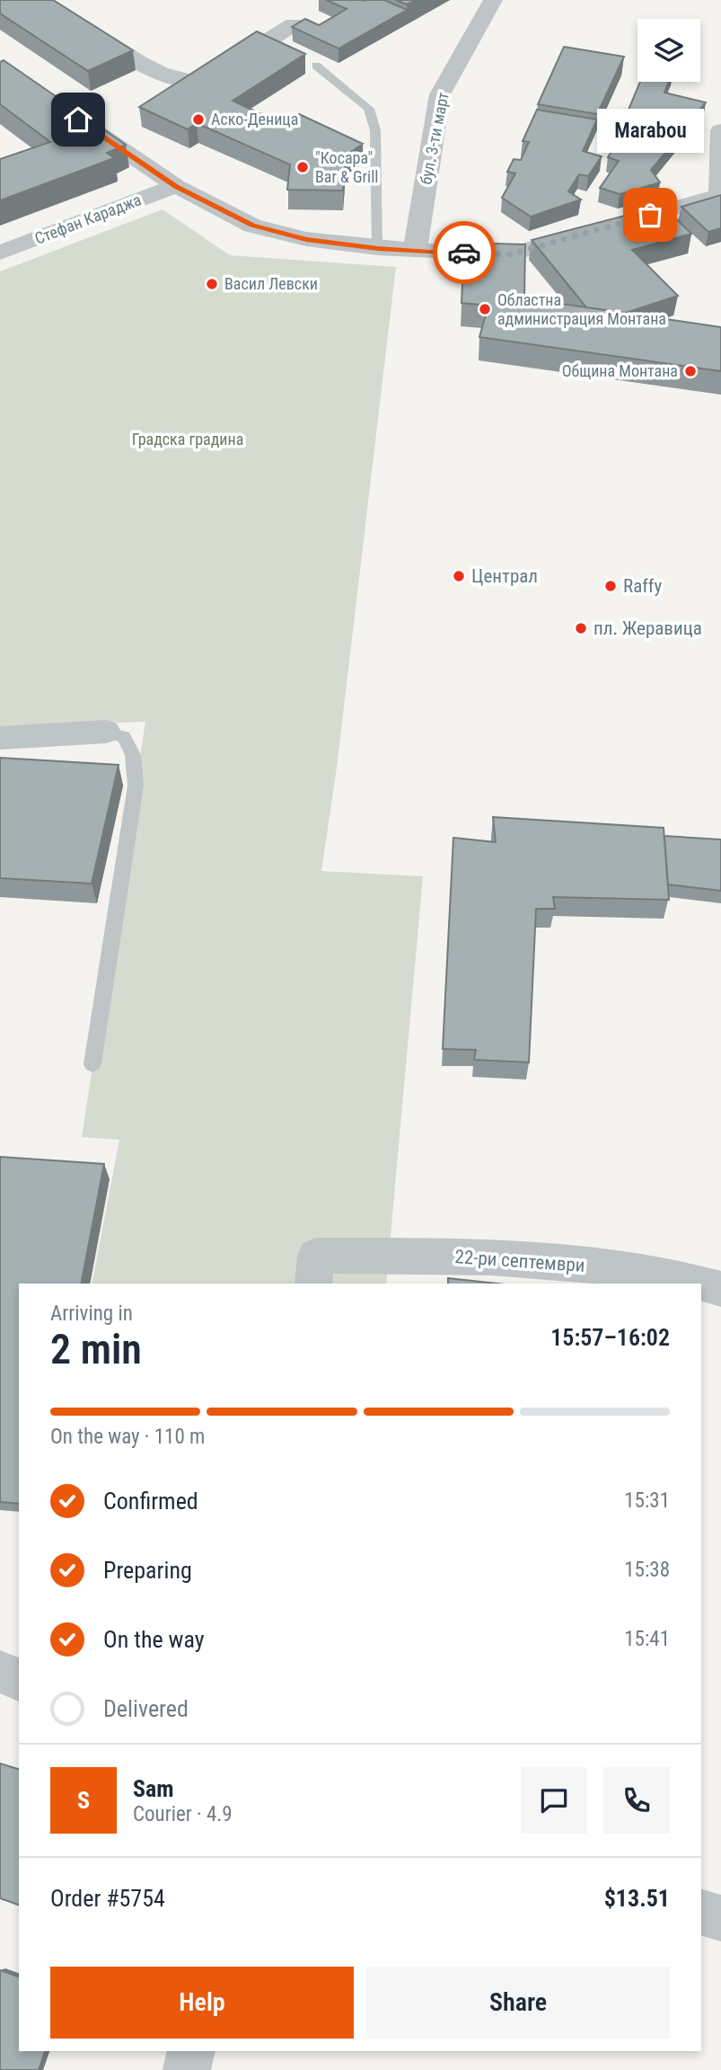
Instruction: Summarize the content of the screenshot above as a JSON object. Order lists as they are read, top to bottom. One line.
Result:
{"streets":{"street":["бул. 3-ти март","Стефан Караджа","22-ри септември"]},"parks":["Градска градина"],"places":["Аско-Деница","\"Косара\" Bar & Grill","Marabou","Васил Левски","Областна администрация Монтана","Община Монтана","Централ","Raffy","пл. Жеравица"],"page":{"bubble":"Marabou","heading":["2 min","Arriving in","15:57–16:02"],"panel":["Sam","Courier · 4.9","Order #5754","$13.51"],"bar":"On the way · 110 m","list":[["Confirmed","15:31"],["Preparing","15:38"],["On the way","15:41"],"Delivered"],"round":"S","buttons":["Help","Share"]}}
